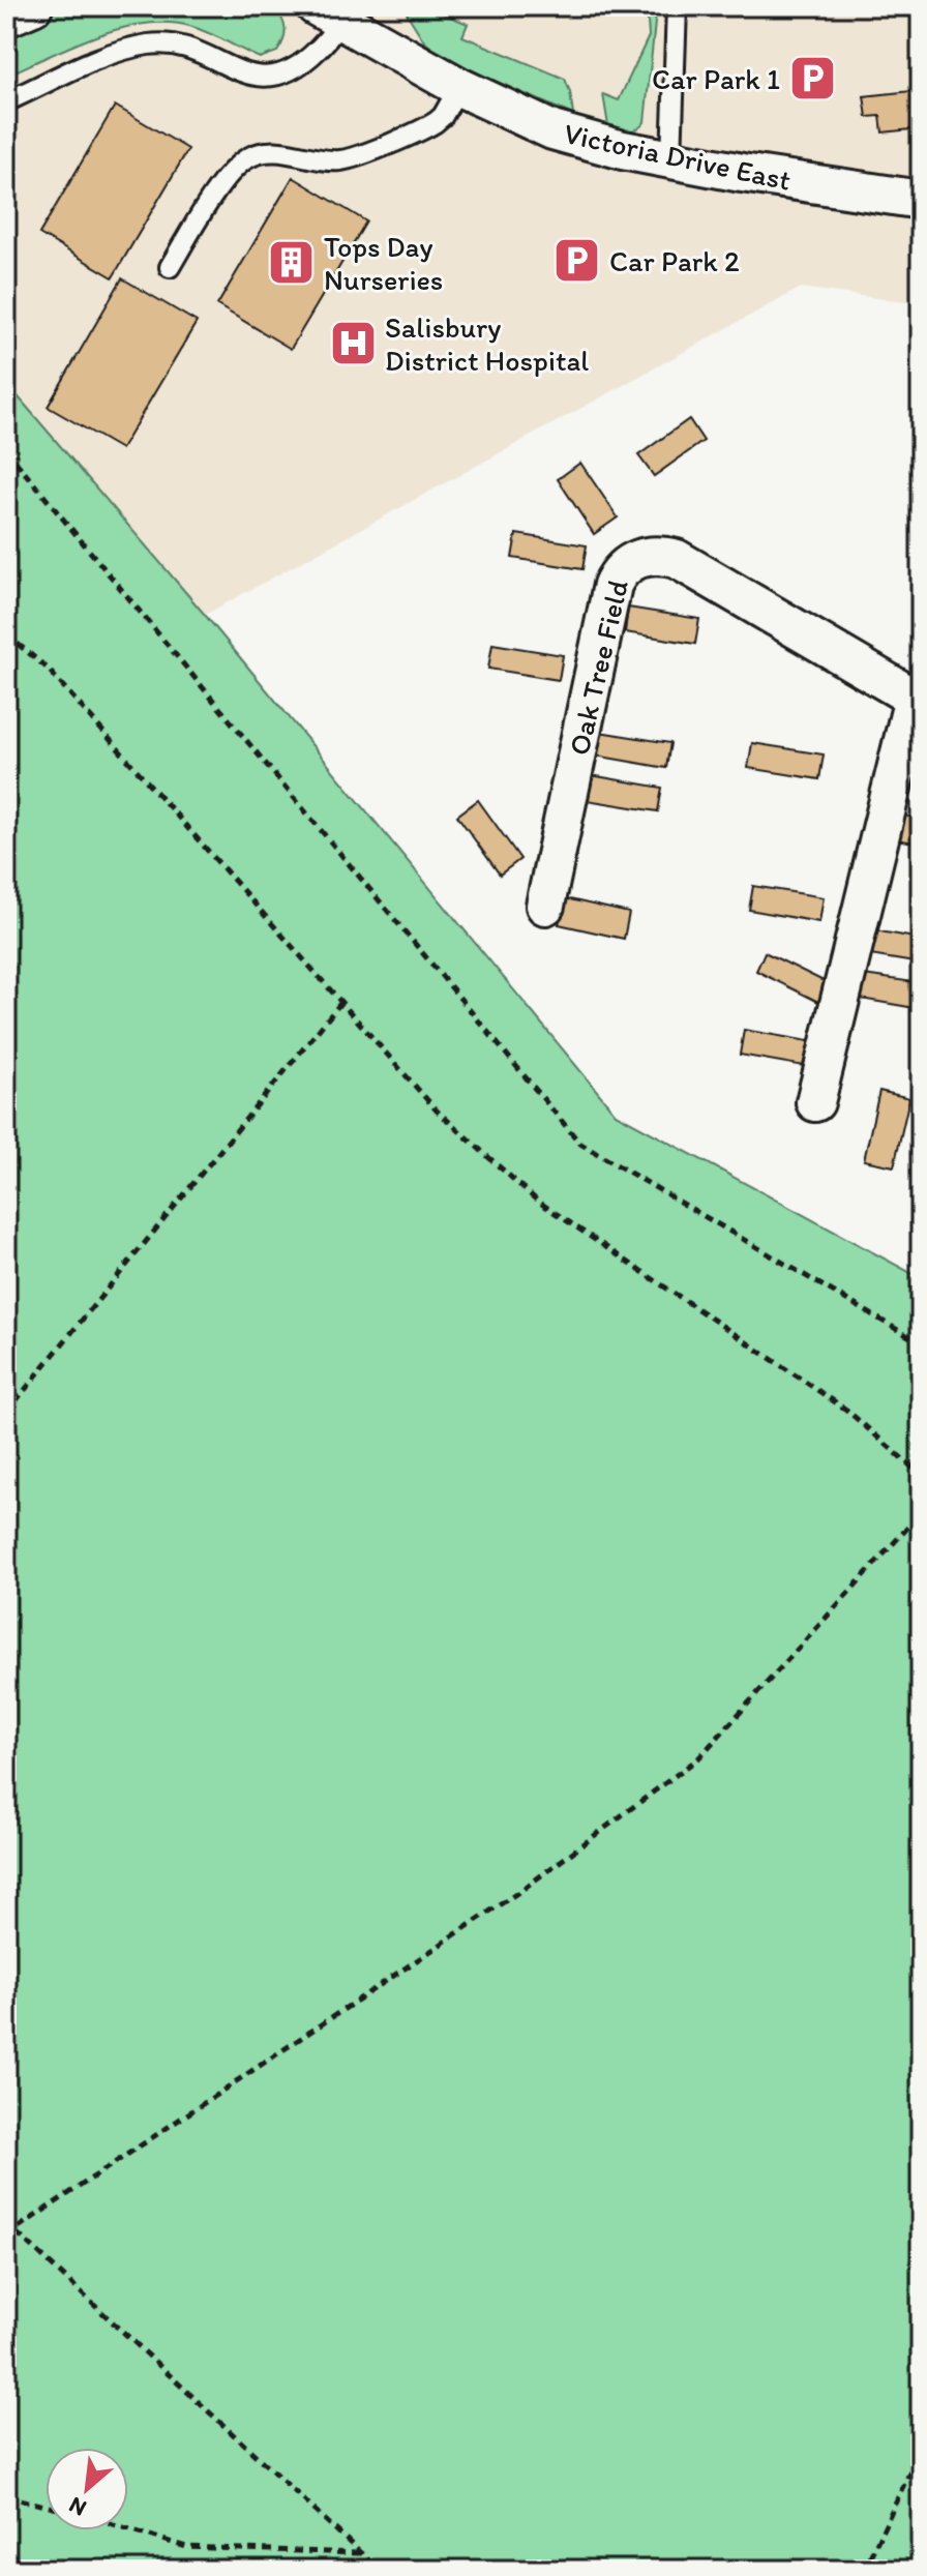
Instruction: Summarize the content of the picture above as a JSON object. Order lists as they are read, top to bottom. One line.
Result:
{"streets":{"street":["Victoria Drive East","Oak Tree Field"]},"places":{"parking":["Car Park 1","Car Park 2"],"building":["Tops Day Nurseries"],"hospital":["Salisbury District Hospital"]},"north":"bottom left"}
